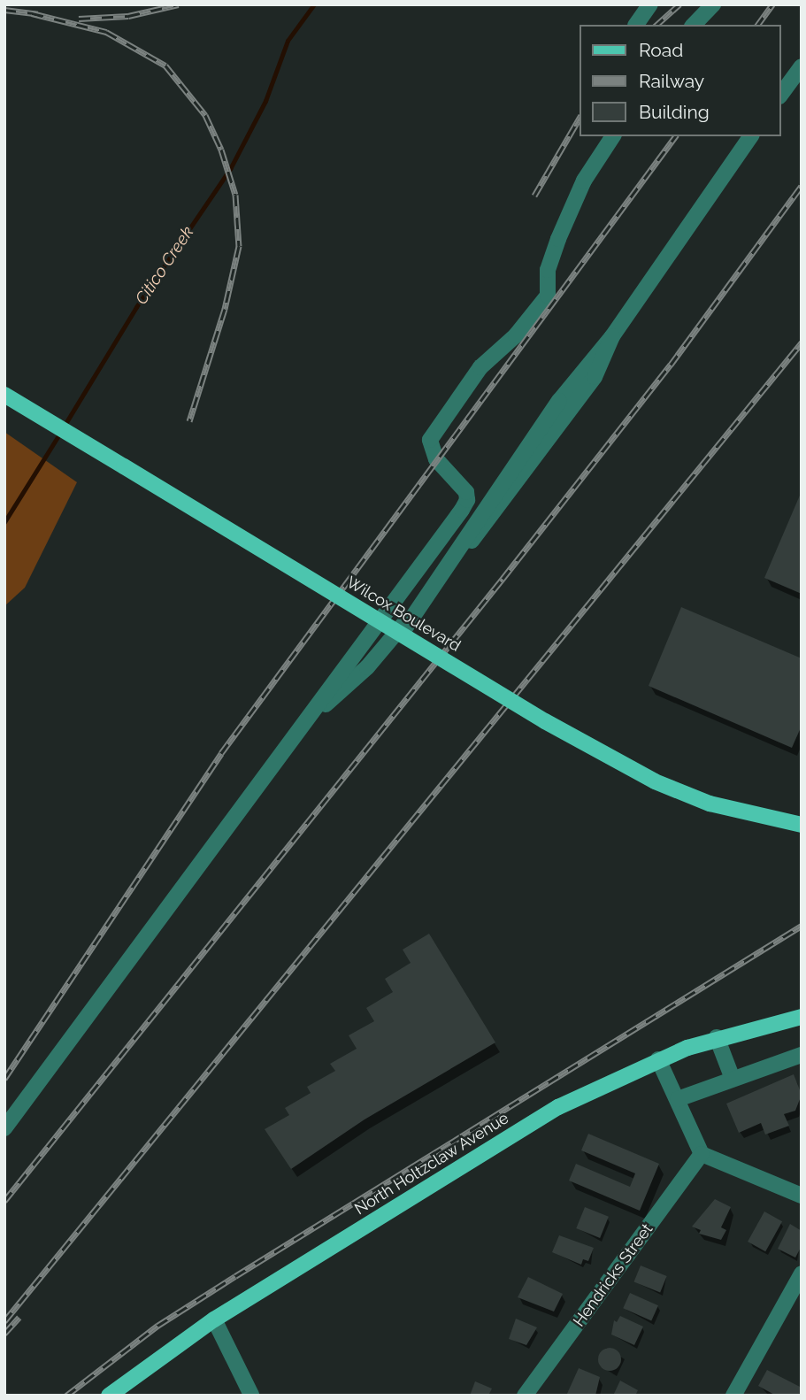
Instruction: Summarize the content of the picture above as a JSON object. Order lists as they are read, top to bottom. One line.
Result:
{"streets":{"main road":["Wilcox Boulevard","North Holtzclaw Avenue"],"street":["Hendricks Street"]},"water":["Citico Creek"],"legend":["Road","Railway","Building"]}
